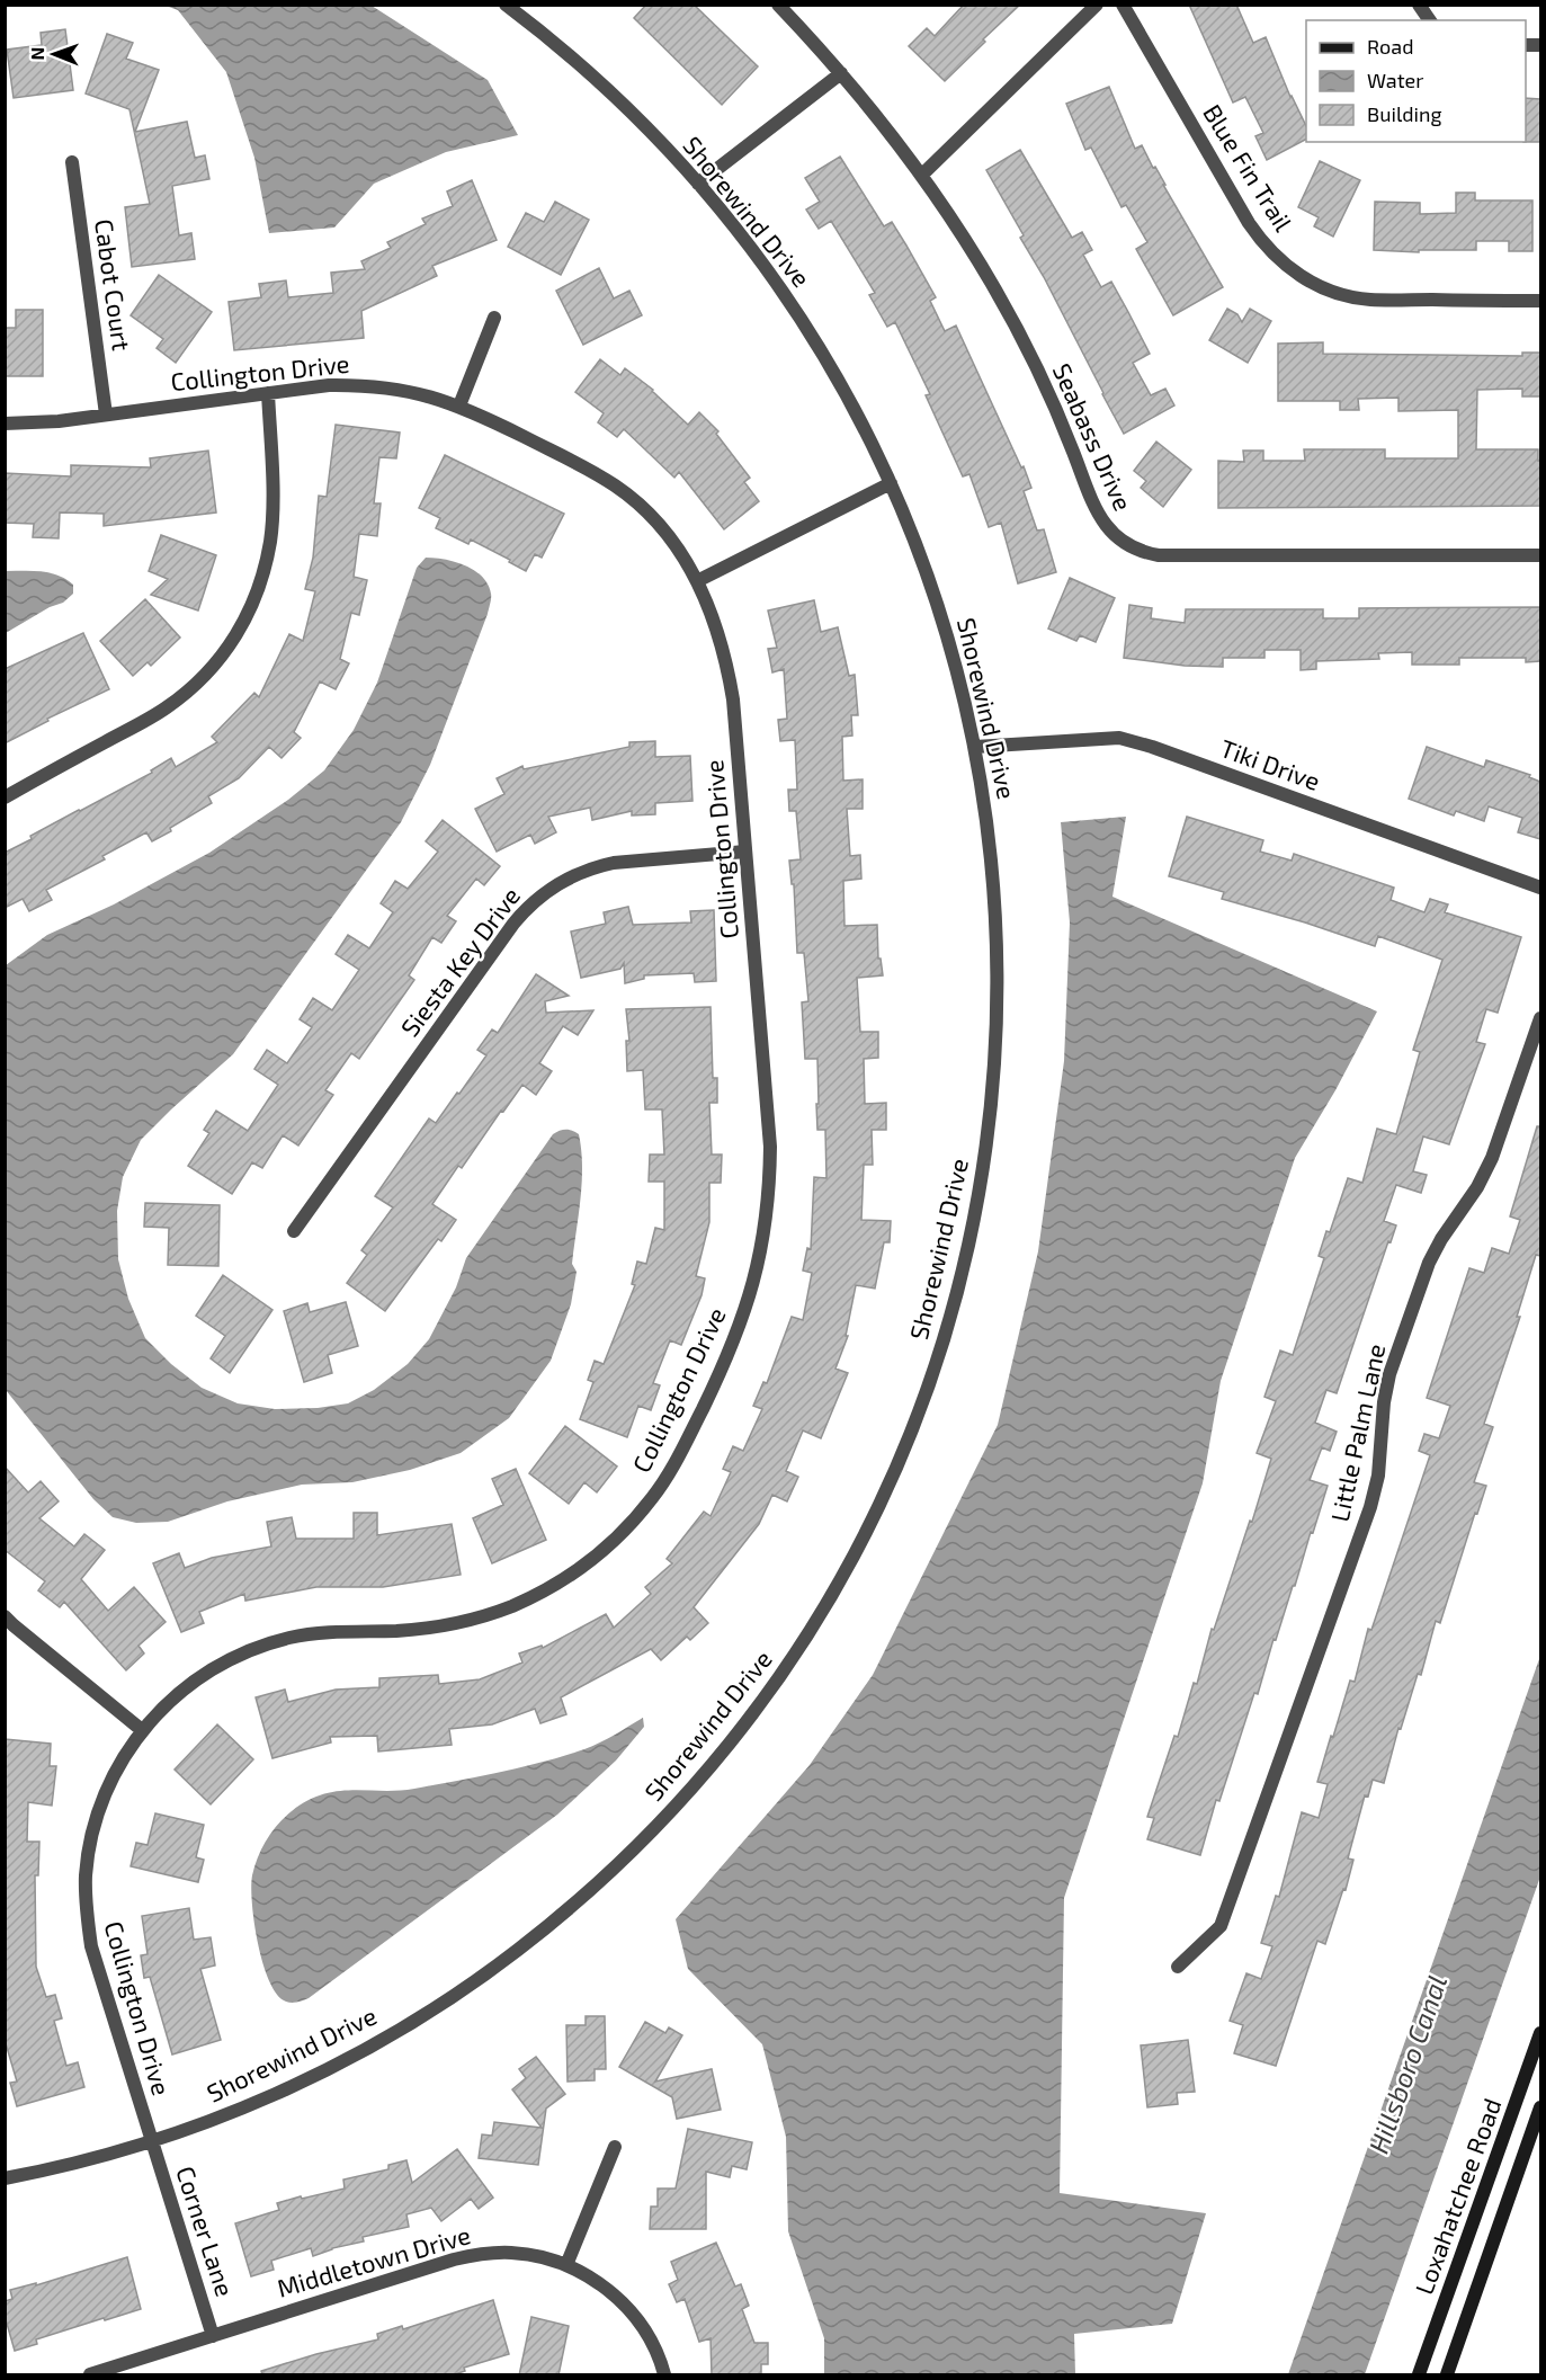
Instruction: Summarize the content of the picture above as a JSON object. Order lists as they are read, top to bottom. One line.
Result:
{"streets":{"main road":["Loxahatchee Road"],"street":["Blue Fin Trail","Shorewind Drive","Cabot Court","Collington Drive","Seabass Drive","Tiki Drive","Siesta Key Drive","Little Palm Lane","Corner Lane","Middletown Drive"]},"crossings":[["Shorewind Drive","Collington Drive"],["Shorewind Drive","Tiki Drive"],["Shorewind Drive","Corner Lane"],["Cabot Court","Collington Drive"],["Collington Drive","Siesta Key Drive"],["Collington Drive","Corner Lane"],["Corner Lane","Middletown Drive"]],"water":["Hillsboro Canal"],"legend":["Road","Water","Building"],"north":"left"}
